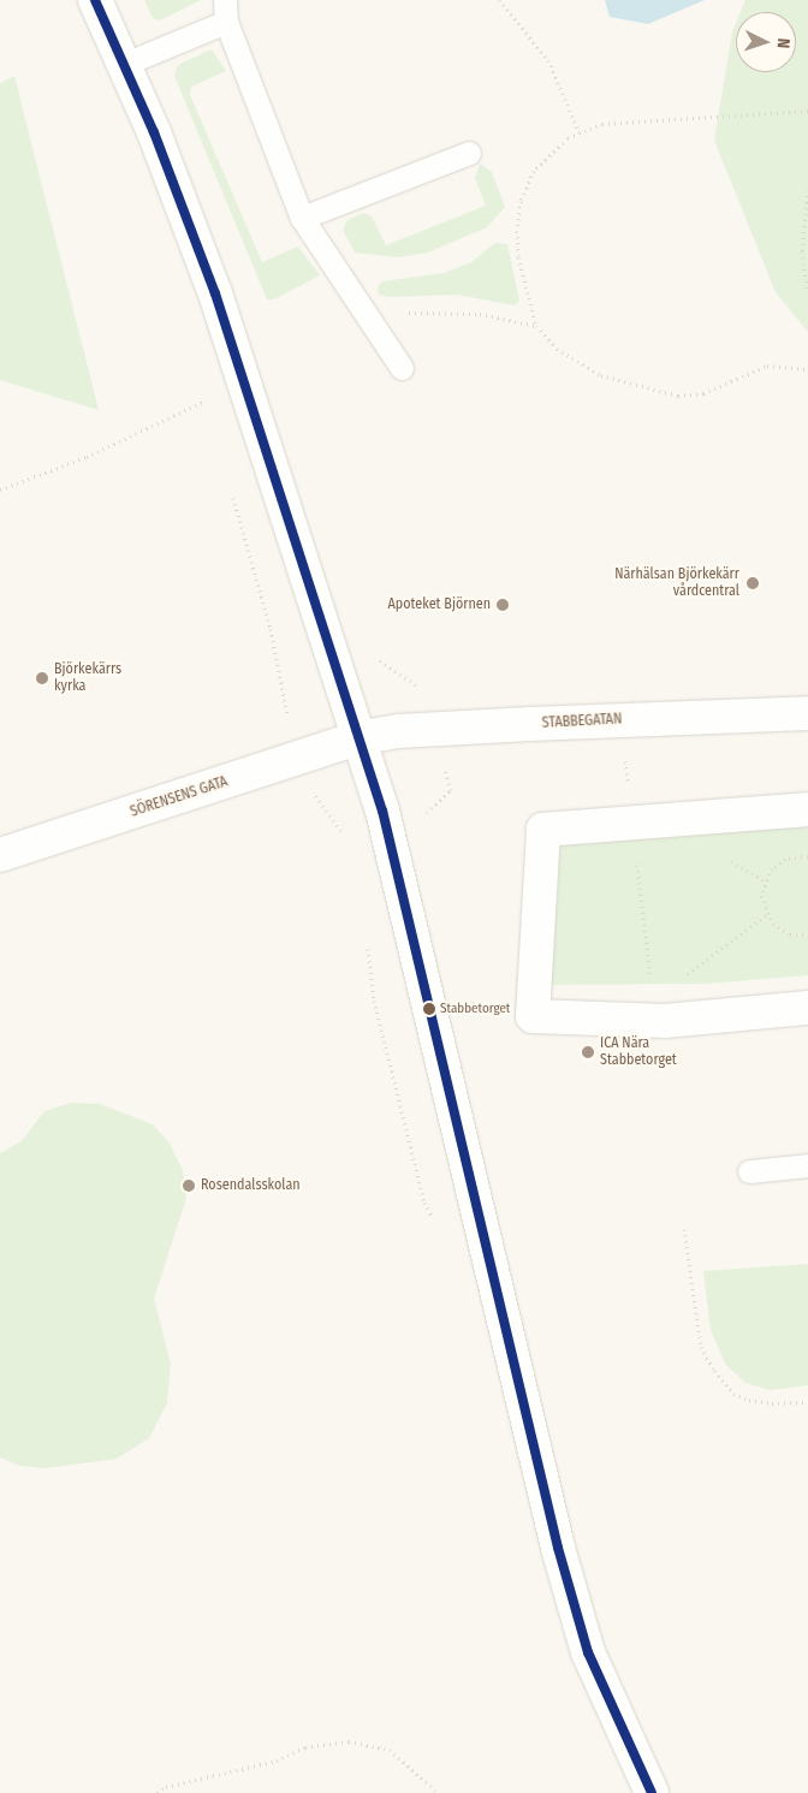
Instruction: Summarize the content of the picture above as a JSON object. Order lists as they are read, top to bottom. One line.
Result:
{"streets":{"street":["STABBEGATAN","SÖRENSENS GATA"]},"crossings":[["STABBEGATAN","SÖRENSENS GATA"]],"places":["Närhälsan Björkekärr vårdcentral","Apoteket Björnen","Björkekärrs kyrka","Stabbetorget","ICA Nära Stabbetorget","Rosendalsskolan"],"north":"right"}
